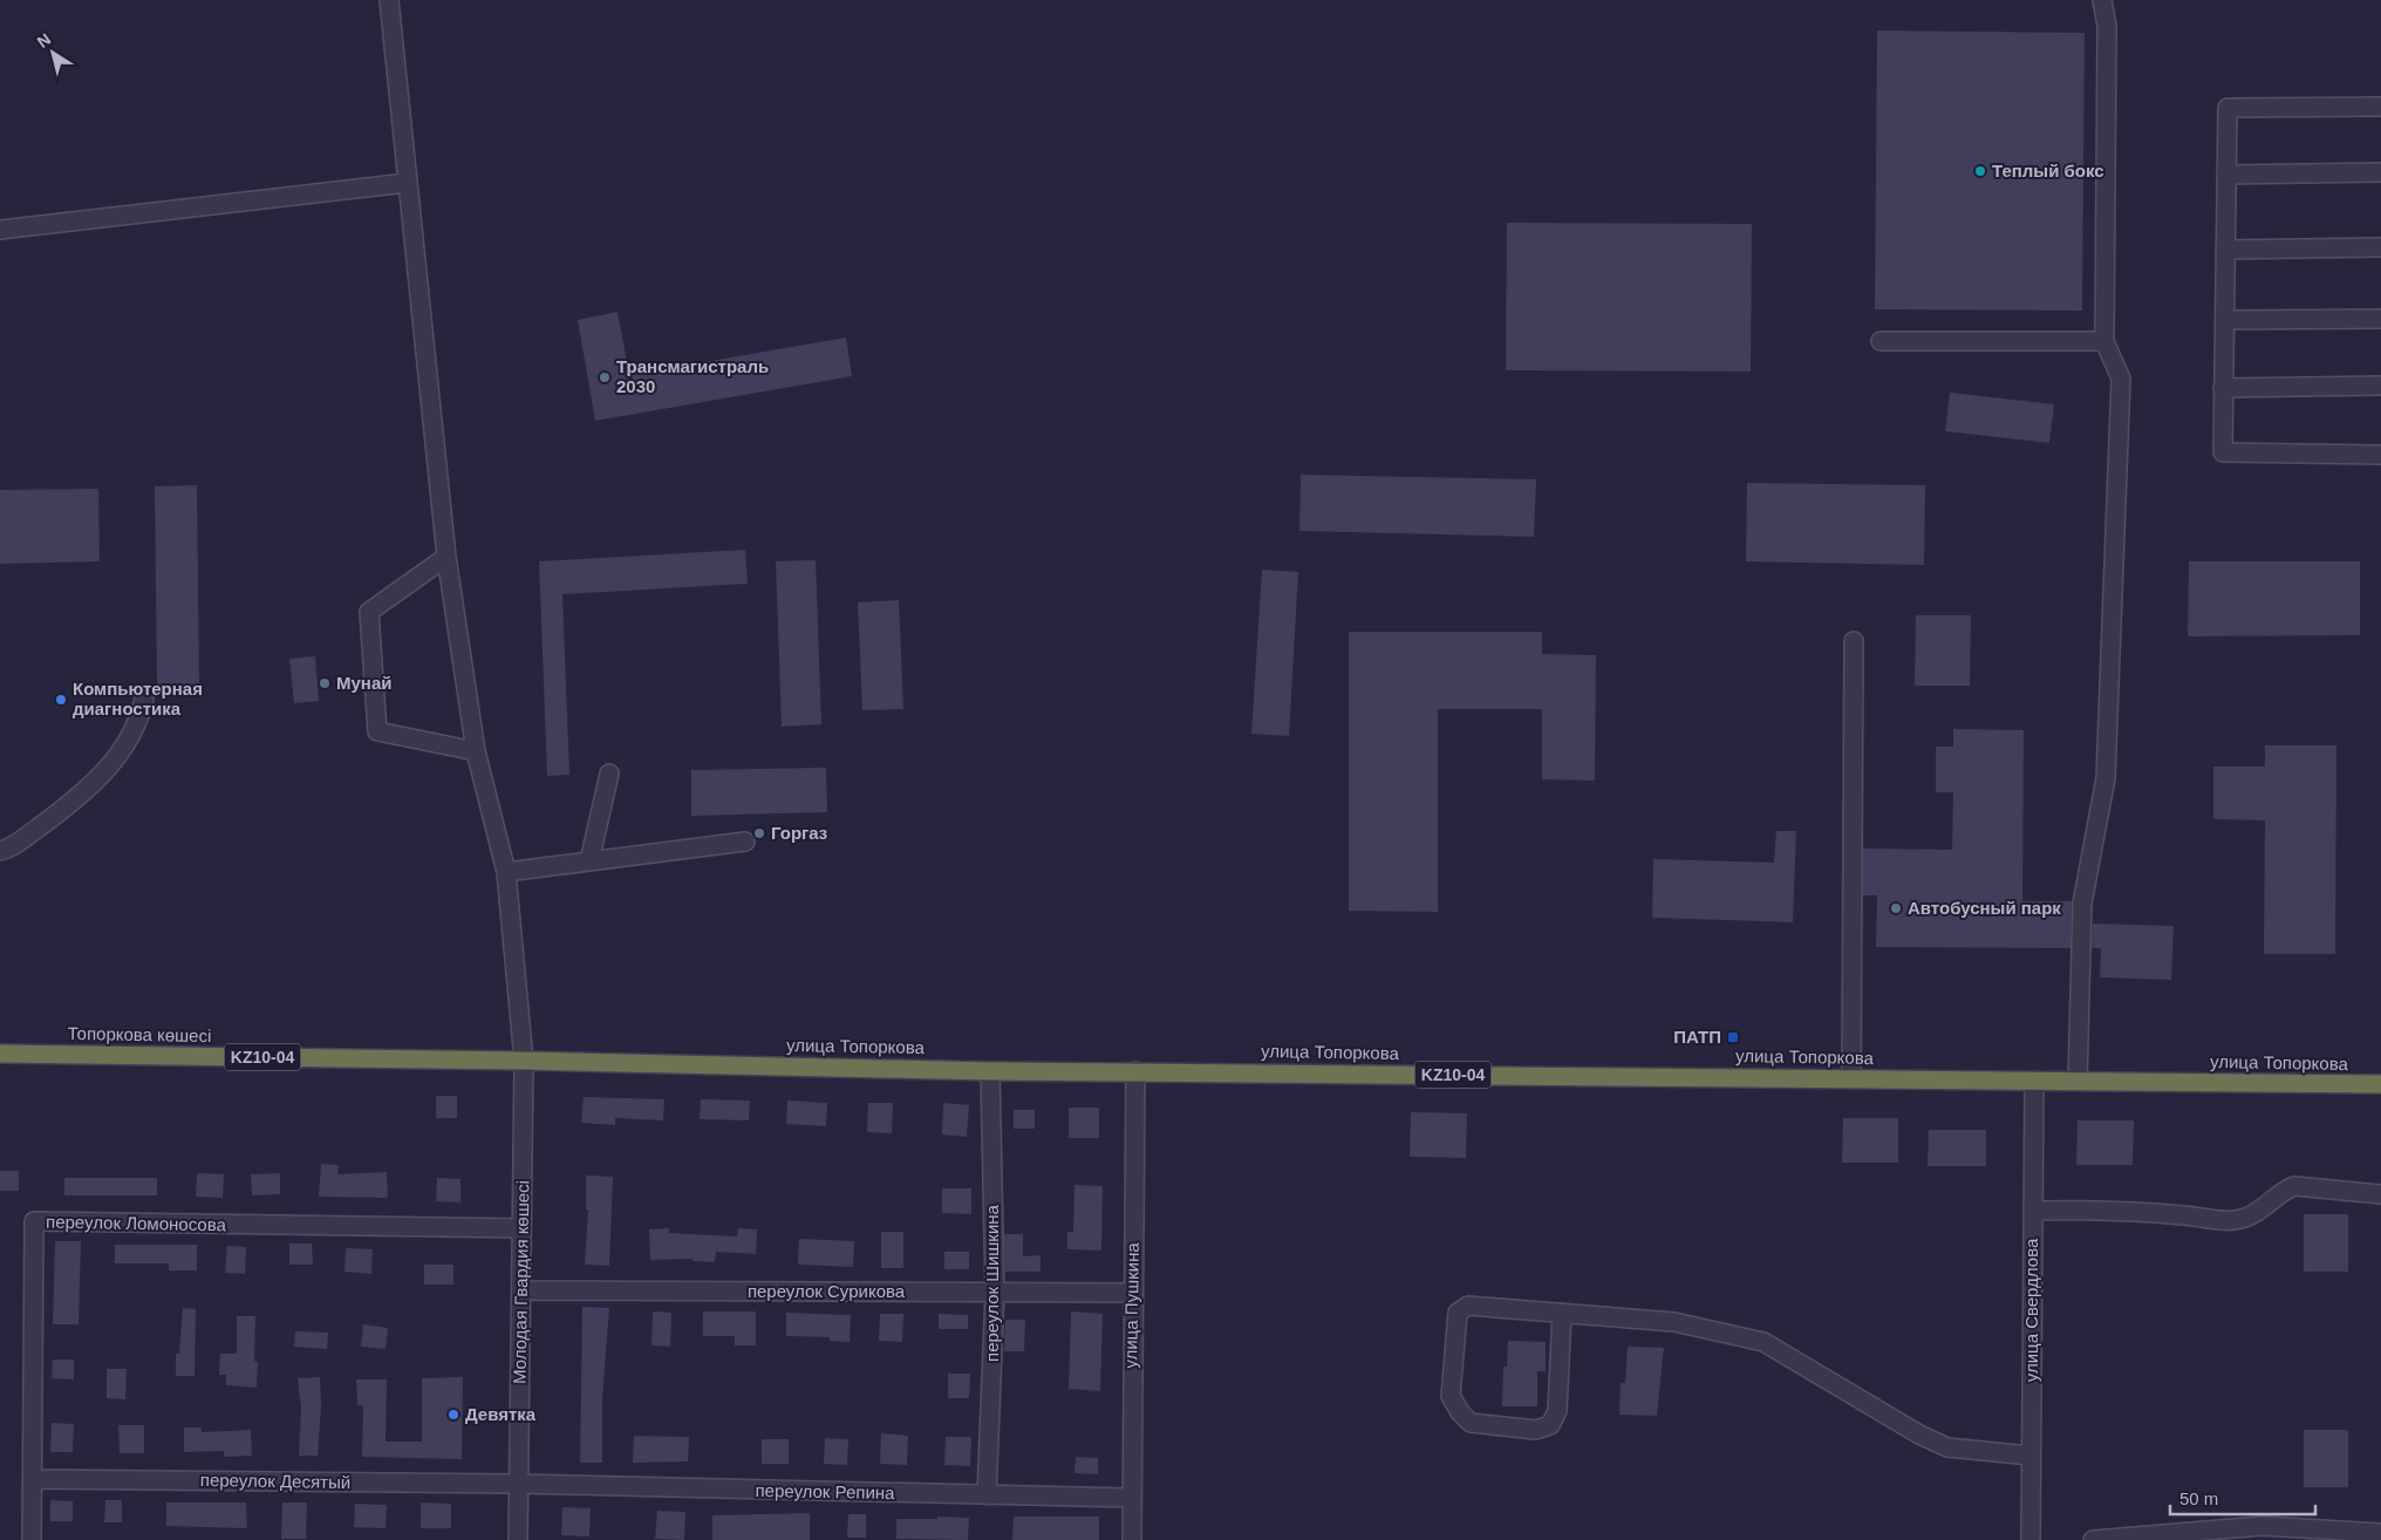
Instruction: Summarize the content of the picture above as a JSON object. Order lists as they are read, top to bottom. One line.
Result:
{"streets":{"highway":["Топоркова көшесі","улица Топоркова","KZ10-04"],"street":["переулок Ломоносова","Молодая Гвардия көшесі","переулок Шишкина","переулок Сурикова","улица Пушкина","улица Свердлова","переулок Десятый","переулок Репина"]},"crossings":[["Топоркова көшесі","улица Топоркова"],["Топоркова көшесі","Молодая Гвардия көшесі"],["улица Топоркова","Молодая Гвардия көшесі"],["улица Топоркова","переулок Шишкина"],["улица Топоркова","улица Пушкина"],["улица Топоркова","улица Свердлова"],["переулок Ломоносова","Молодая Гвардия көшесі"],["переулок Ломоносова","переулок Десятый"],["Молодая Гвардия көшесі","переулок Сурикова"],["Молодая Гвардия көшесі","переулок Десятый"],["Молодая Гвардия көшесі","переулок Репина"],["переулок Шишкина","переулок Сурикова"],["переулок Шишкина","переулок Репина"],["переулок Сурикова","улица Пушкина"],["улица Пушкина","переулок Репина"],["переулок Десятый","переулок Репина"]],"places":{"other":["Теплый бокс","Трансмагистраль 2030","Мунай","Компьютерная диагностика","Горгаз","Автобусный парк","Девятка"],"transit":["ПАТП"]},"scale_bar":"50 m","north":"top left"}
